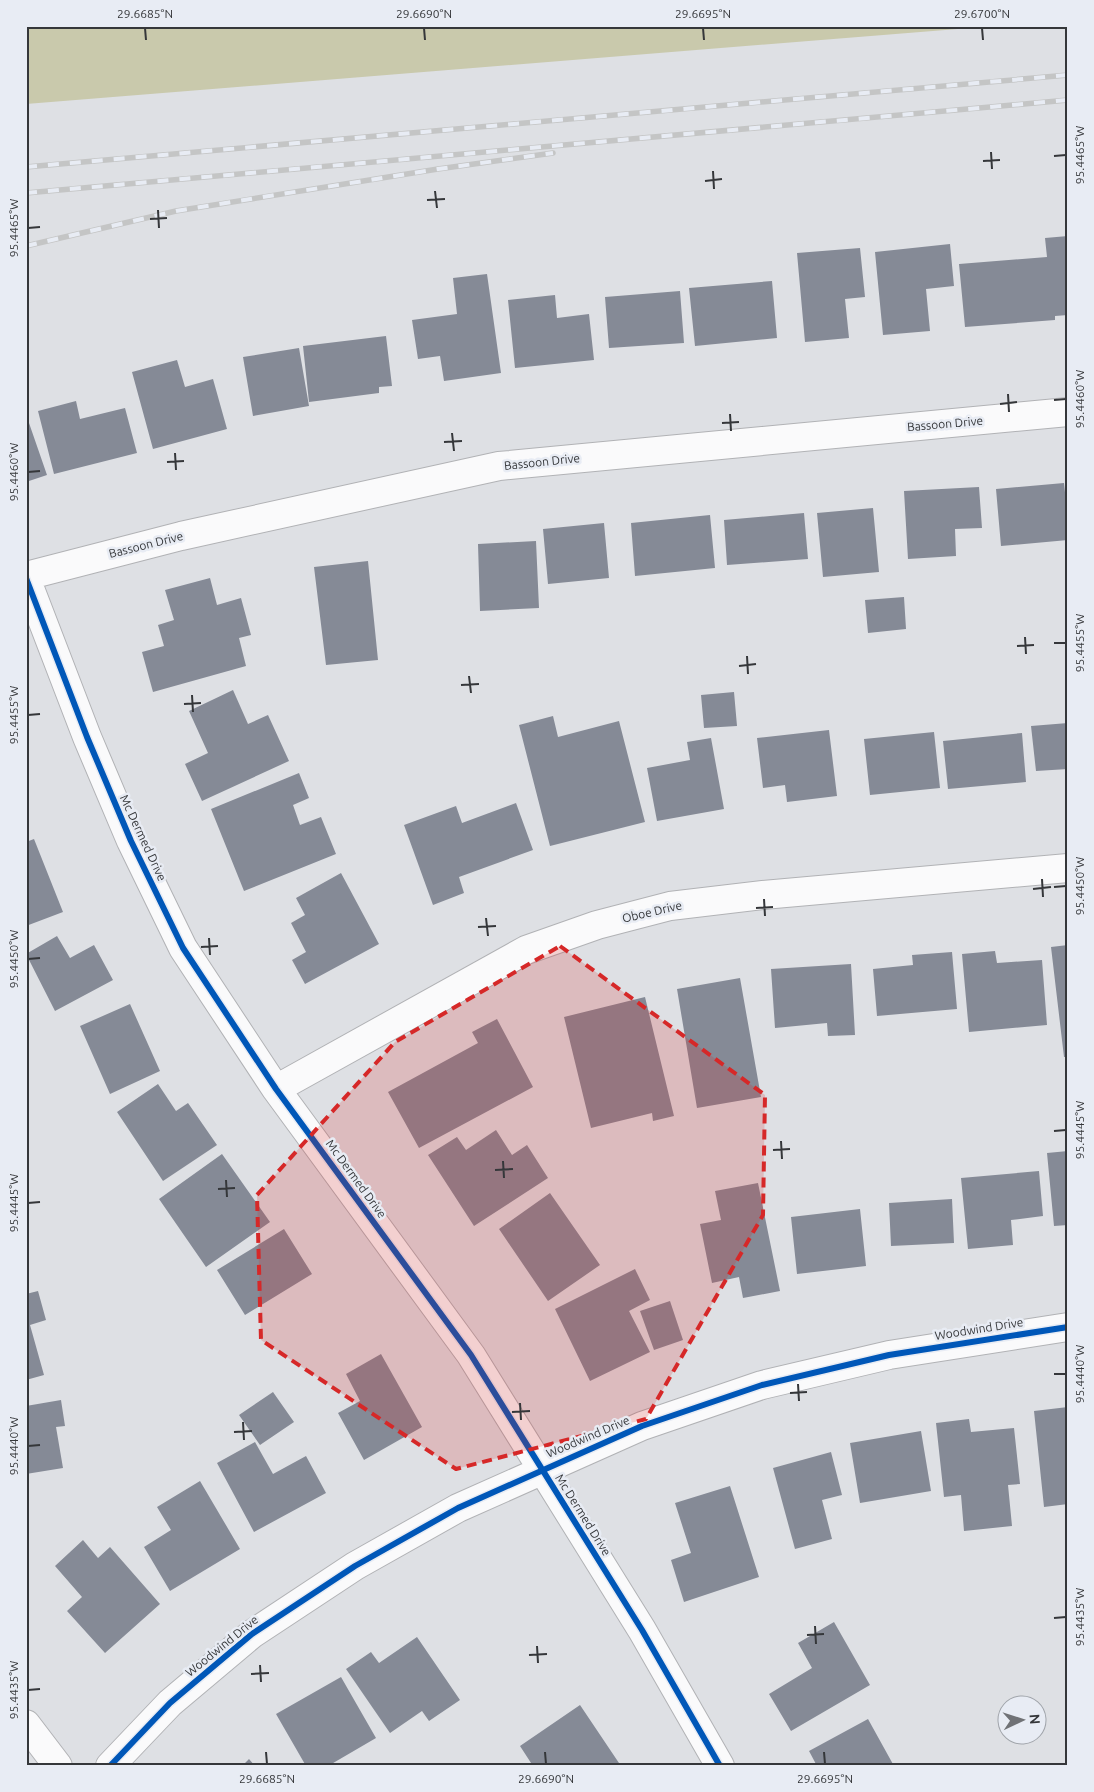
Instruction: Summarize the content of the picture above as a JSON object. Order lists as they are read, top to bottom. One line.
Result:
{"streets":{"street":["Bassoon Drive","Mc Dermed Drive","Oboe Drive","Woodwind Drive"]},"crossings":[["Bassoon Drive","Mc Dermed Drive"],["Mc Dermed Drive","Oboe Drive"],["Mc Dermed Drive","Woodwind Drive"]],"north":"right","coordinates":["29.6685°N","29.6690°N","29.6695°N","29.6700°N","95.4465°W","95.4460°W","95.4455°W","95.4450°W","95.4445°W","95.4440°W","95.4435°W"]}
